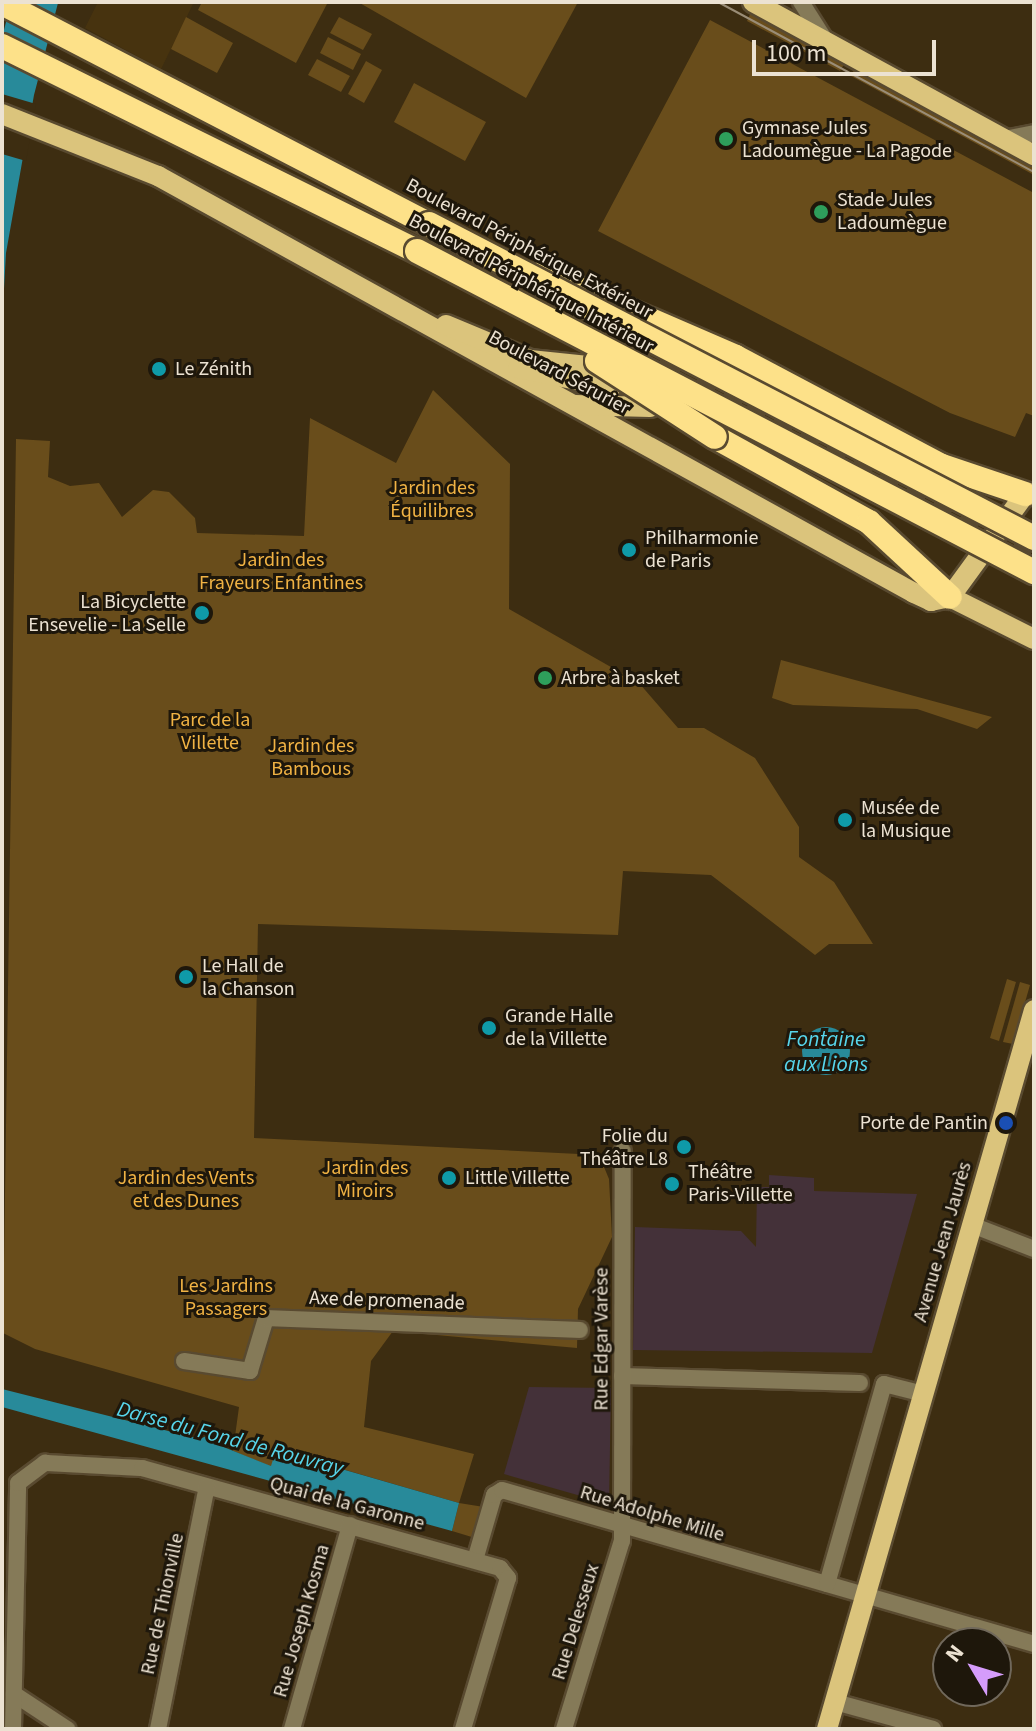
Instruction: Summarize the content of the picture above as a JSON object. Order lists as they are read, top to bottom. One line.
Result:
{"streets":{"highway":["Boulevard Périphérique Extérieur","Boulevard Périphérique Intérieur"],"main road":["Boulevard Sérurier","Avenue Jean Jaurès"],"street":["Axe de promenade","Rue Edgar Varèse","Quai de la Garonne","Rue Adolphe Mille","Rue de Thionville","Rue Joseph Kosma","Rue Delesseux"]},"crossings":[["Avenue Jean Jaurès","Rue Adolphe Mille"],["Rue Edgar Varèse","Rue Adolphe Mille"],["Rue Edgar Varèse","Rue Delesseux"],["Quai de la Garonne","Rue Adolphe Mille"],["Quai de la Garonne","Rue de Thionville"],["Quai de la Garonne","Rue Joseph Kosma"],["Rue Adolphe Mille","Rue Delesseux"]],"water":["Fontaine aux Lions","Darse du Fond de Rouvray"],"parks":["Jardin des Équilibres","Jardin des Frayeurs Enfantines","Parc de la Villette","Jardin des Bambous","Jardin des Miroirs","Jardin des Vents et des Dunes","Les Jardins Passagers"],"places":["Gymnase Jules Ladoumègue - La Pagode","Stade Jules Ladoumègue","Le Zénith","Philharmonie de Paris","La Bicyclette Ensevelie - La Selle","Arbre à basket","Musée de la Musique","Le Hall de la Chanson","Grande Halle de la Villette","Porte de Pantin","Folie du Théâtre L8","Little Villette","Théâtre Paris-Villette"],"scale_bar":"100 m","north":"top left"}
